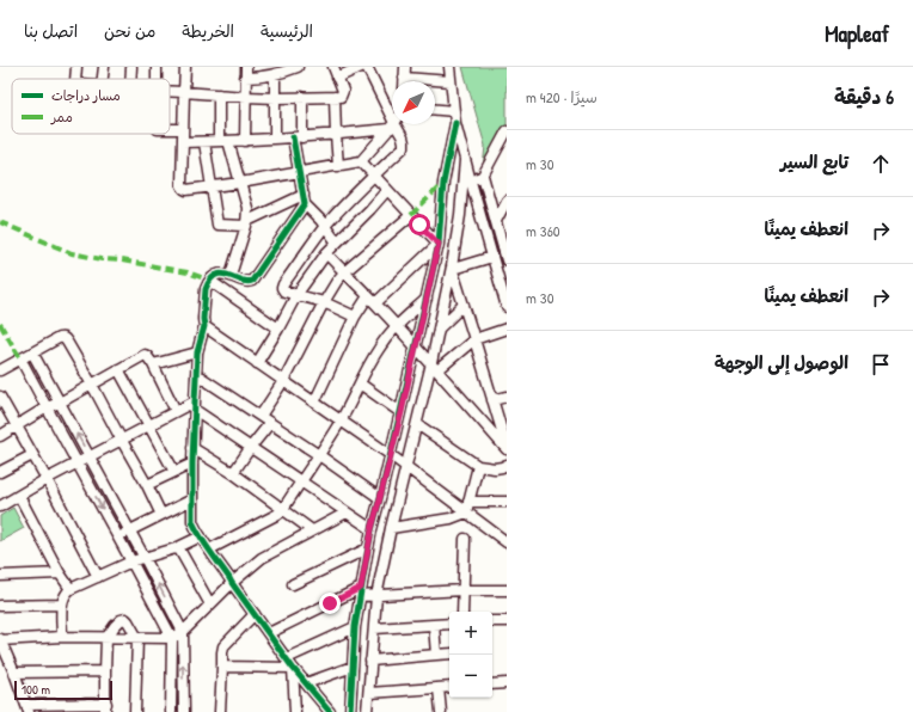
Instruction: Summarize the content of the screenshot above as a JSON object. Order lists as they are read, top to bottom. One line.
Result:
{"legend":["مسار دراجات","ممر"],"scale_bar":"100 m","north":"bottom left","page":{"header":"Mapleaf","nav":["الرئيسية","الخريطة","من نحن","اتصل بنا"],"heading":["6 دقيقة","سيرًا · 420 m"],"list":[["تابع السير","30 m"],["انعطف يمينًا","360 m"],["انعطف يمينًا","30 m"],"الوصول إلى الوجهة"],"map_buttons":["+","−"],"scale":"100 m"}}
